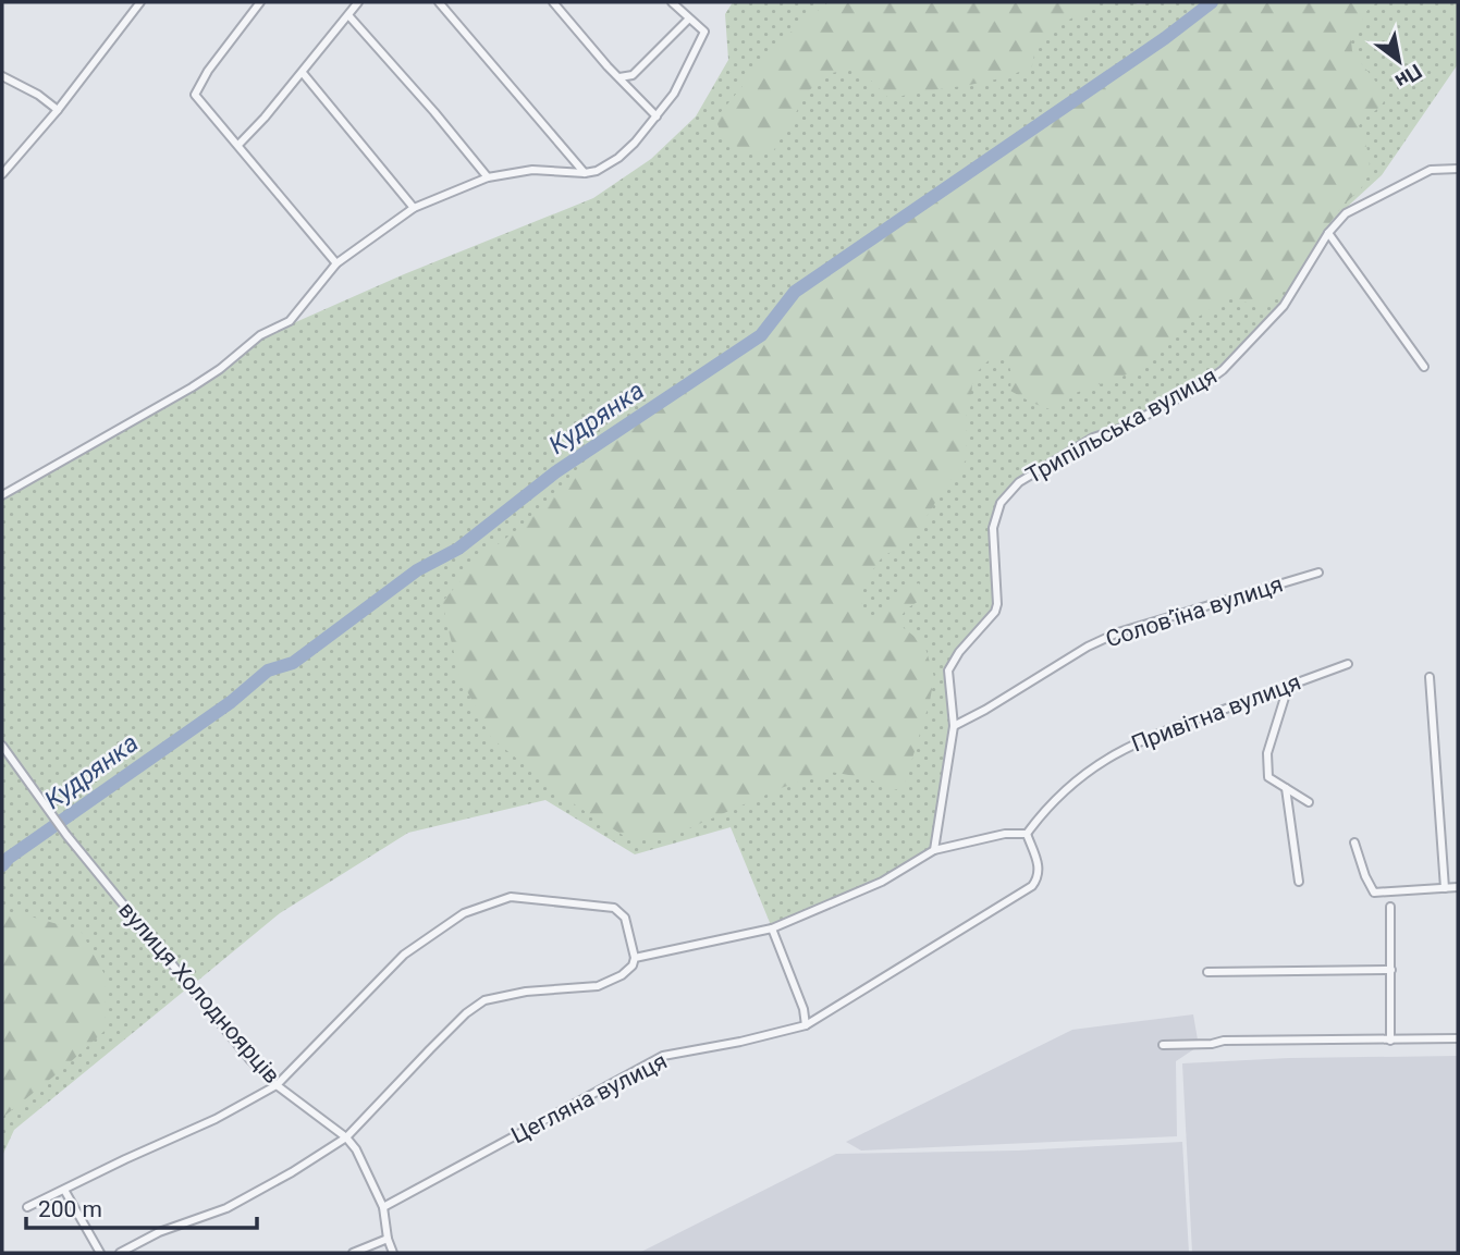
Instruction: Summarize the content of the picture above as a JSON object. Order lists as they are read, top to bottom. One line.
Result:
{"streets":{"street":["Трипільська вулиця","Соловʼїна вулиця","Привітна вулиця","вулиця Холодноярців","Цегляна вулиця"]},"crossings":[["Трипільська вулиця","Соловʼїна вулиця"],["Привітна вулиця","Цегляна вулиця"],["вулиця Холодноярців","Цегляна вулиця"]],"water":["Кудрянка"],"scale_bar":"200 m","north":"bottom right"}
